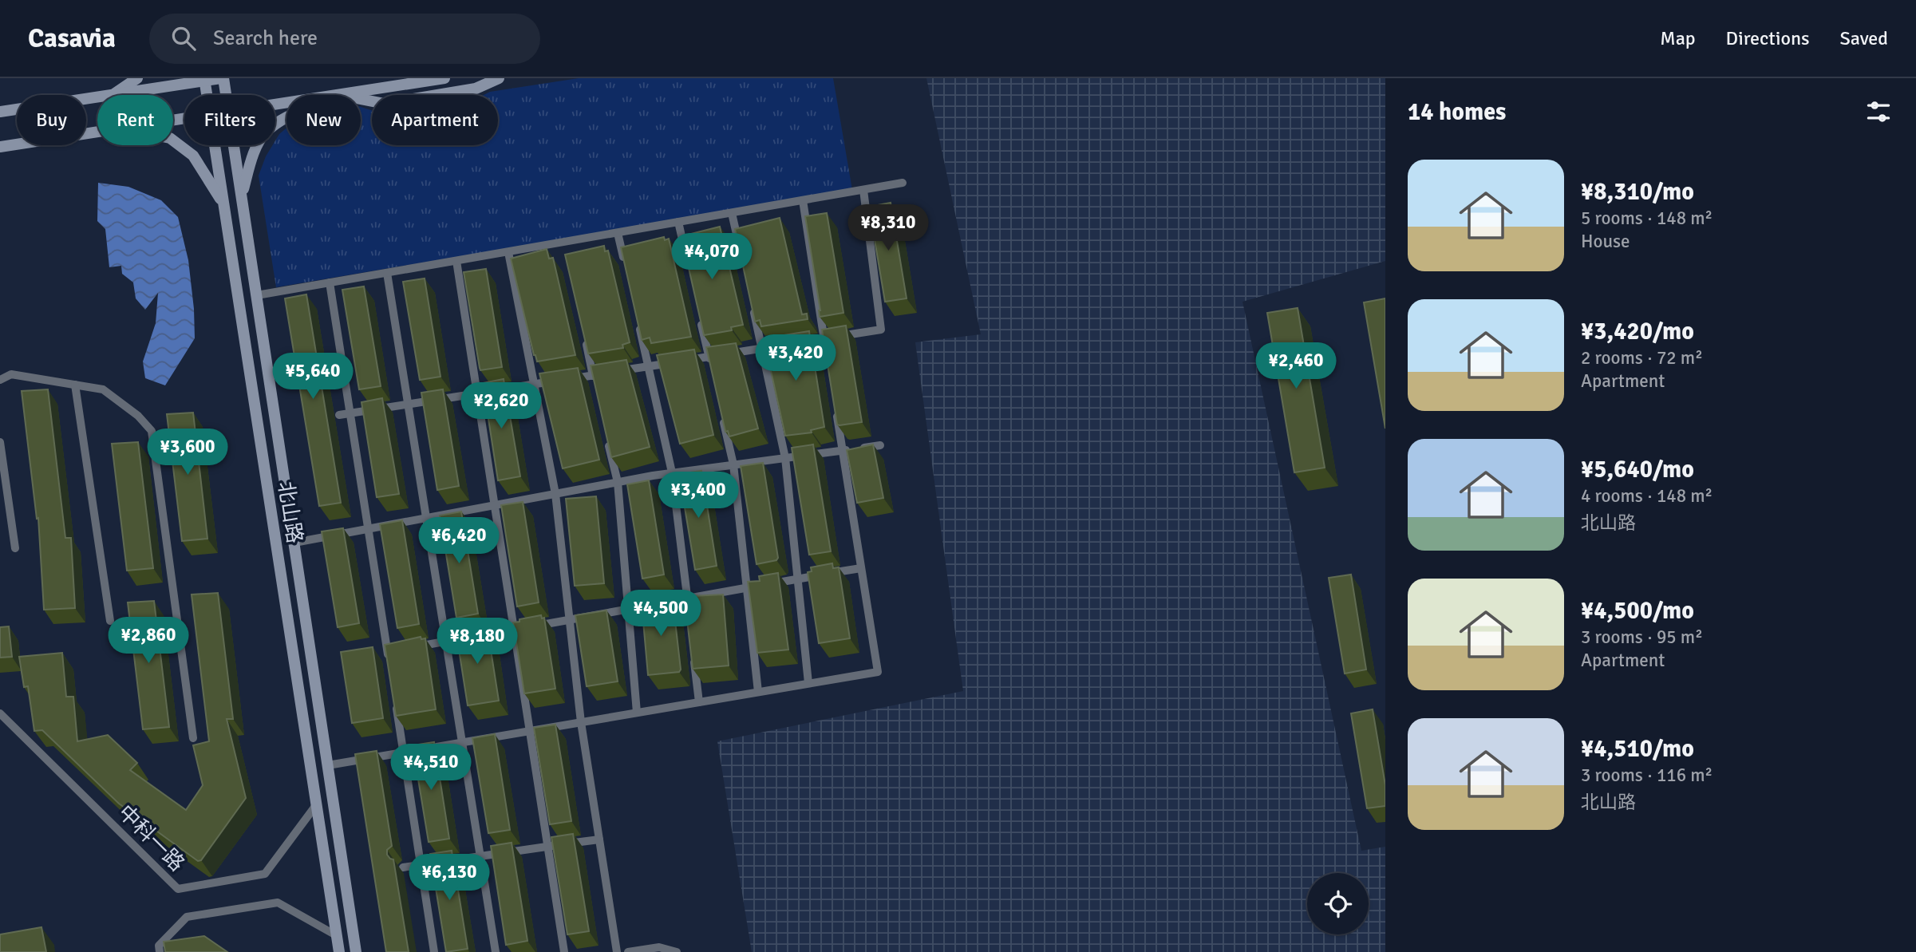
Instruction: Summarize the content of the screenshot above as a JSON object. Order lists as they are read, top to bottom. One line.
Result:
{"streets":{"street":["北山路"],"lane":["中科一路"]},"crossings":[["北山路","中科一路"]],"page":{"header":"Casavia","search":"Search here","nav":["Map","Directions","Saved"],"heading":"14 homes","chip":["Buy","Rent","Filters","New","Apartment"],"list":[{"name":"¥8,310/mo","note":"5 rooms · 148 m² · House"},{"name":"¥3,420/mo","note":"2 rooms · 72 m² · Apartment"},{"name":"¥5,640/mo","note":"4 rooms · 148 m² · 北山路"},{"name":"¥4,500/mo","note":"3 rooms · 95 m² · Apartment"},{"name":"¥4,510/mo","note":"3 rooms · 116 m² · 北山路"}],"price":["¥8,310","¥4,070","¥3,420","¥2,460","¥5,640","¥2,620","¥3,600","¥3,400","¥6,420","¥4,500","¥2,860","¥8,180","¥4,510","¥6,130"]}}
